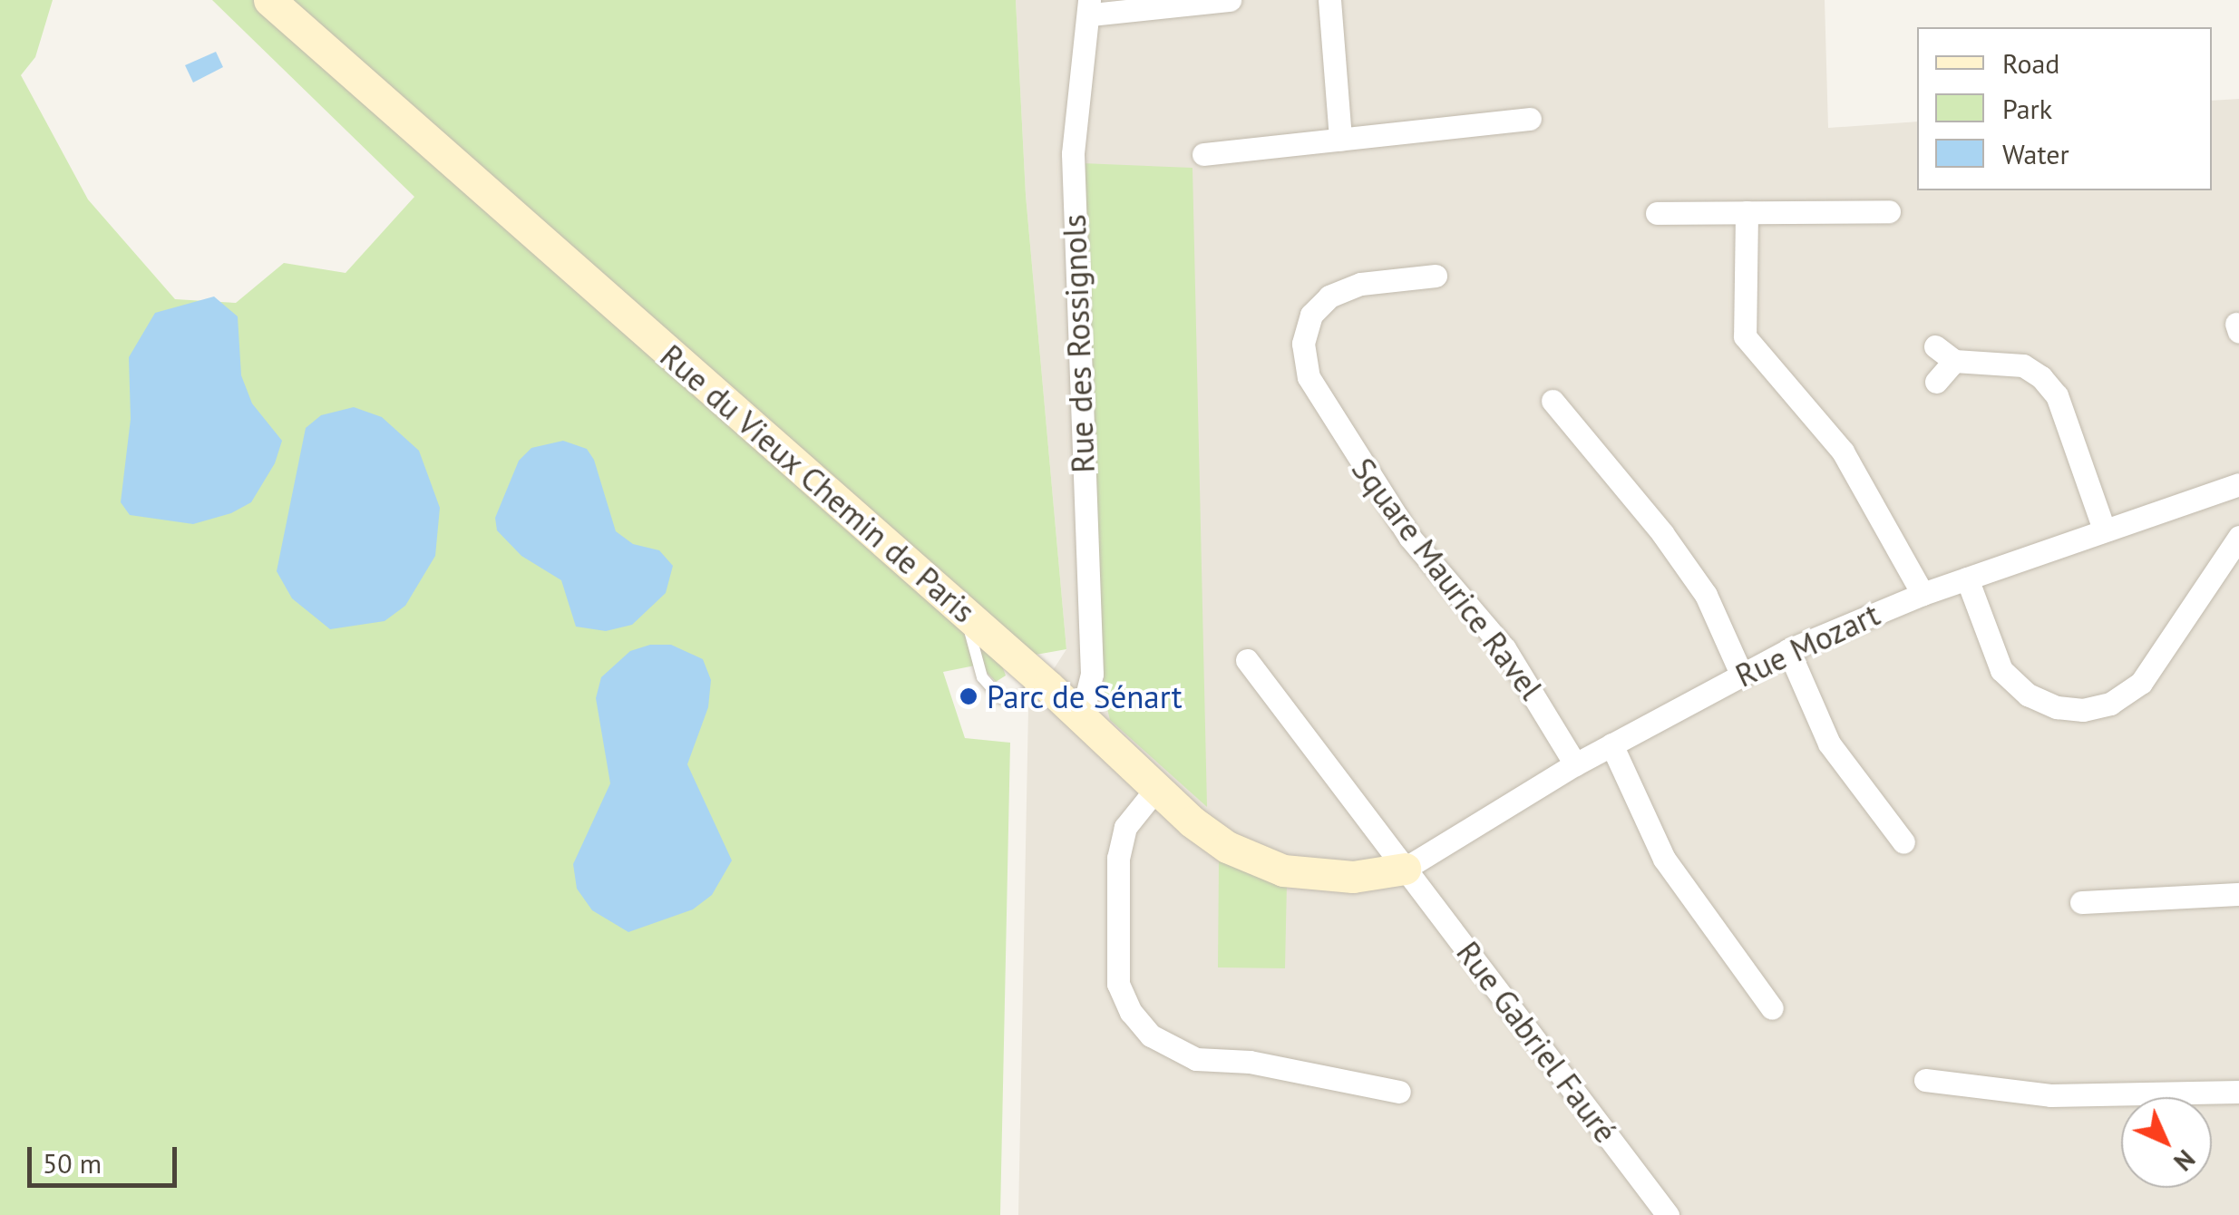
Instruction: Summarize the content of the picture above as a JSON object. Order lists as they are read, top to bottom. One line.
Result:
{"streets":{"street":["Rue des Rossignols","Rue du Vieux Chemin de Paris","Square Maurice Ravel","Rue Mozart","Rue Gabriel Fauré"]},"crossings":[["Rue des Rossignols","Rue du Vieux Chemin de Paris"],["Rue du Vieux Chemin de Paris","Rue Mozart"],["Rue du Vieux Chemin de Paris","Rue Gabriel Fauré"],["Square Maurice Ravel","Rue Mozart"],["Rue Mozart","Rue Gabriel Fauré"]],"places":["Parc de Sénart"],"legend":["Road","Park","Water"],"scale_bar":"50 m","north":"bottom right"}
